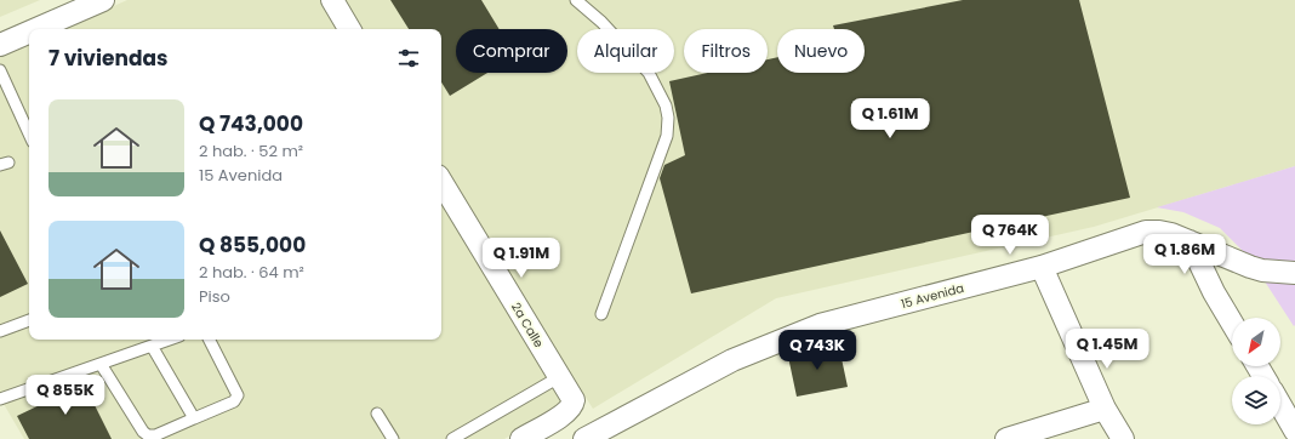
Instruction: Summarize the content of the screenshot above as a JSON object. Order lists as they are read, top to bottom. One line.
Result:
{"streets":{"street":["15 Avenida","2a Calle"]},"north":"bottom left","page":{"chip":["Comprar","Alquilar","Filtros","Nuevo"],"heading":"7 viviendas","list":[{"name":"Q 743,000","note":"2 hab. · 52 m² · 15 Avenida"},{"name":"Q 855,000","note":"2 hab. · 64 m² · Piso"}],"price":["Q 1.61M","Q 764K","Q 1.86M","Q 1.91M","Q 1.45M","Q 743K","Q 855K"]}}
